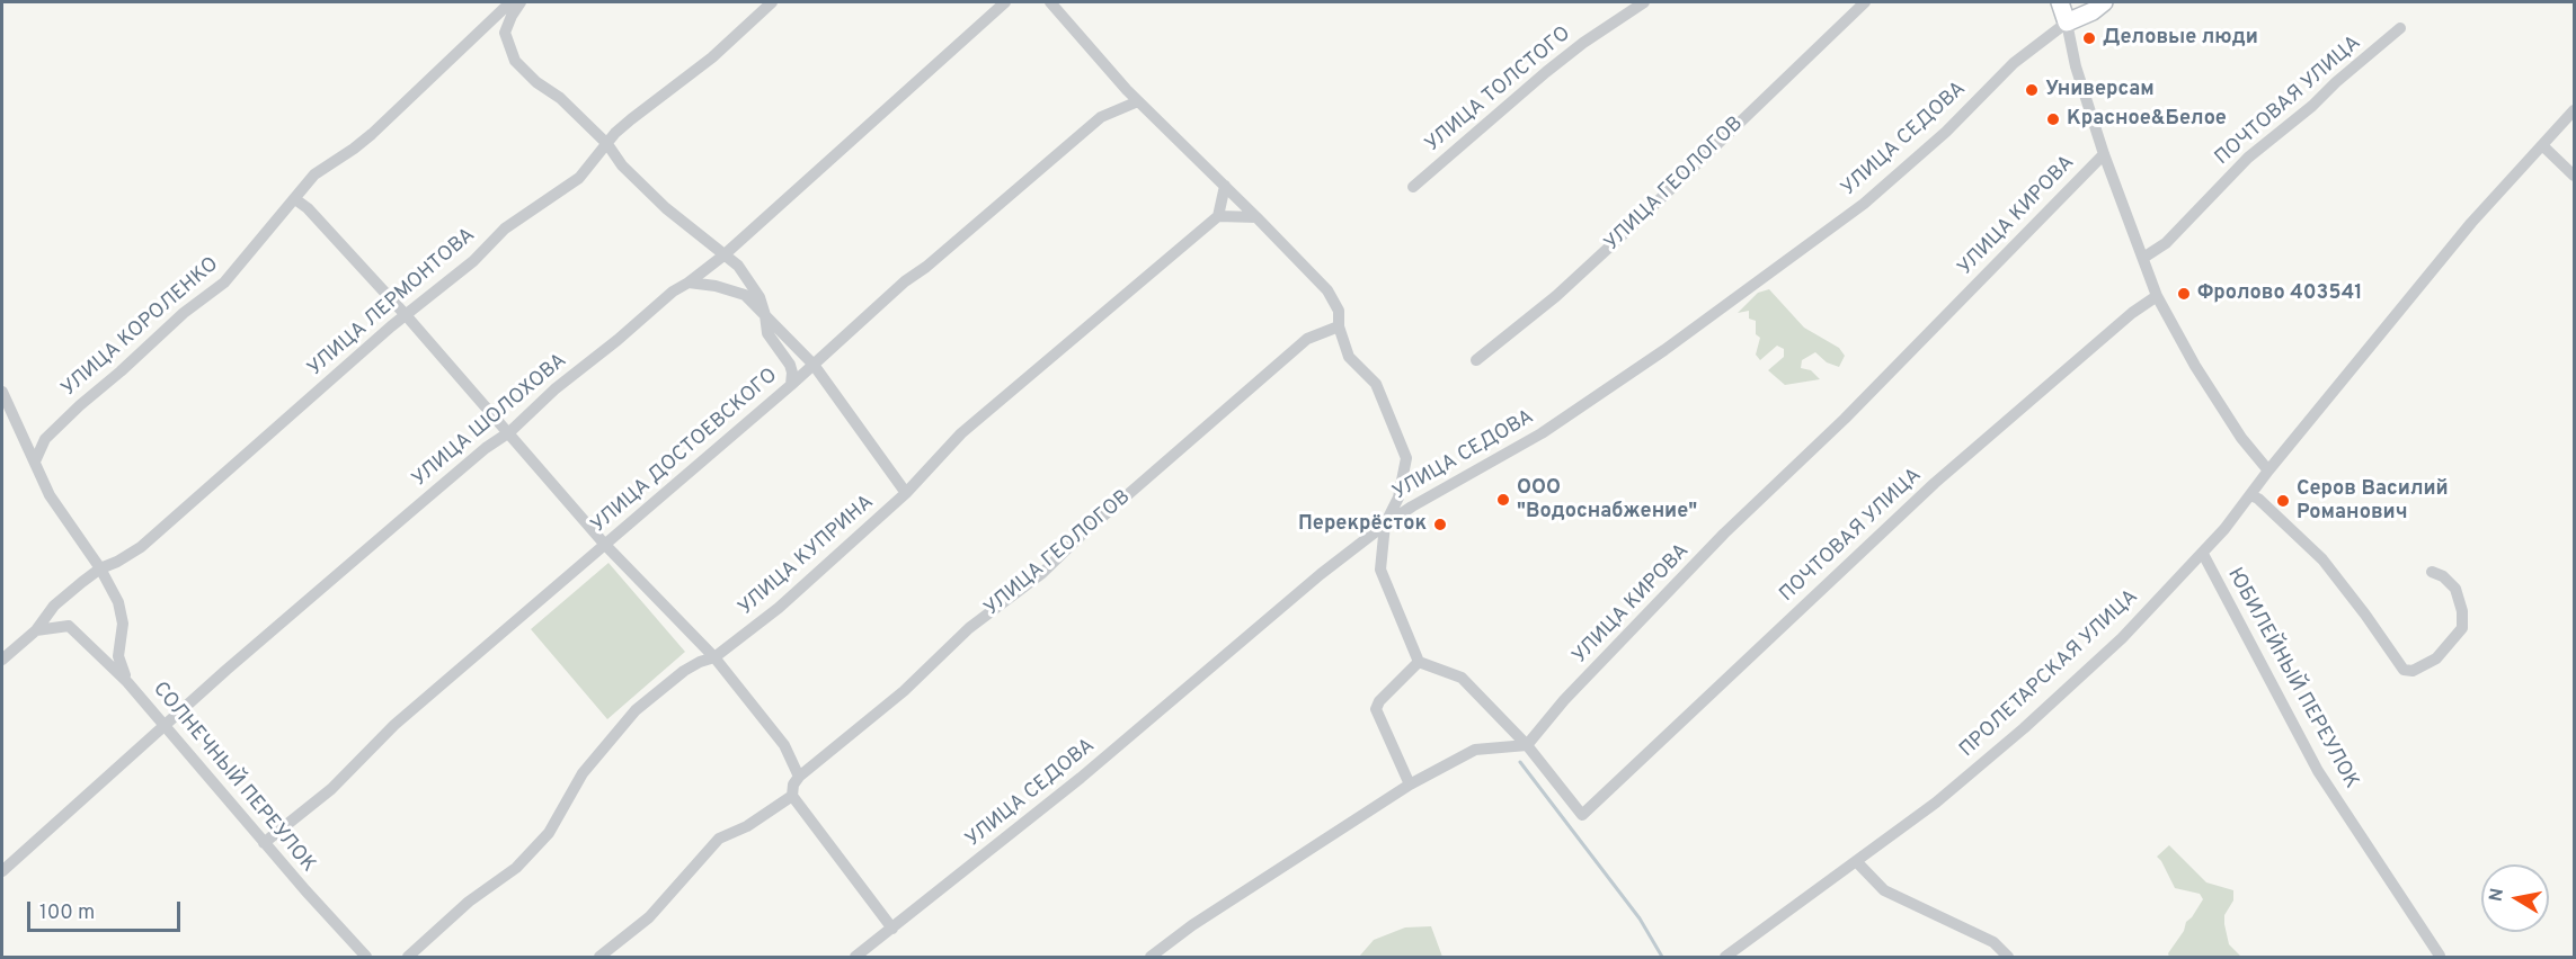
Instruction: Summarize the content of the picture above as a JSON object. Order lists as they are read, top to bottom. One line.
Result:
{"streets":{"street":["УЛИЦА ТОЛСТОГО","ПОЧТОВАЯ УЛИЦА","УЛИЦА СЕДОВА","УЛИЦА ГЕОЛОГОВ","УЛИЦА КИРОВА","УЛИЦА ЛЕРМОНТОВА","УЛИЦА КОРОЛЕНКО","УЛИЦА ШОЛОХОВА","УЛИЦА ДОСТОЕВСКОГО","УЛИЦА КУПРИНА","ПРОЛЕТАРСКАЯ УЛИЦА","ЮБИЛЕЙНЫЙ ПЕРЕУЛОК","СОЛНЕЧНЫЙ ПЕРЕУЛОК"]},"crossings":[["ПОЧТОВАЯ УЛИЦА","УЛИЦА КИРОВА"],["УЛИЦА ЛЕРМОНТОВА","СОЛНЕЧНЫЙ ПЕРЕУЛОК"],["УЛИЦА ШОЛОХОВА","СОЛНЕЧНЫЙ ПЕРЕУЛОК"],["УЛИЦА ДОСТОЕВСКОГО","СОЛНЕЧНЫЙ ПЕРЕУЛОК"],["ПРОЛЕТАРСКАЯ УЛИЦА","ЮБИЛЕЙНЫЙ ПЕРЕУЛОК"]],"places":["Деловые люди","Универсам","Красное&Белое","Фролово 403541","ООО \"Водоснабжение\"","Серов Василий Романович","Перекрёсток"],"scale_bar":"100 m","north":"left"}
